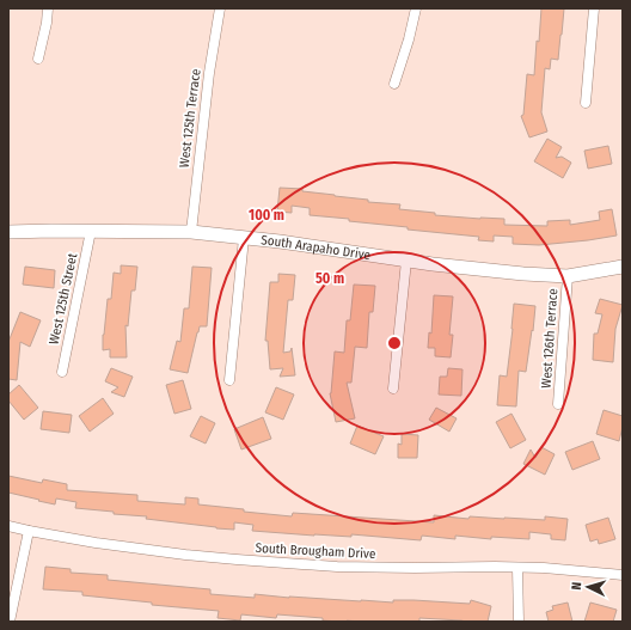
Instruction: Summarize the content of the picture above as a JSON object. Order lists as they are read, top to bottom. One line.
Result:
{"streets":{"street":["West 125th Terrace","South Arapaho Drive","West 125th Street","West 126th Terrace","South Brougham Drive"]},"crossings":[["West 125th Terrace","South Arapaho Drive"],["South Arapaho Drive","West 125th Street"],["South Arapaho Drive","West 126th Terrace"]],"north":"left","rings":["100 m","50 m"]}
